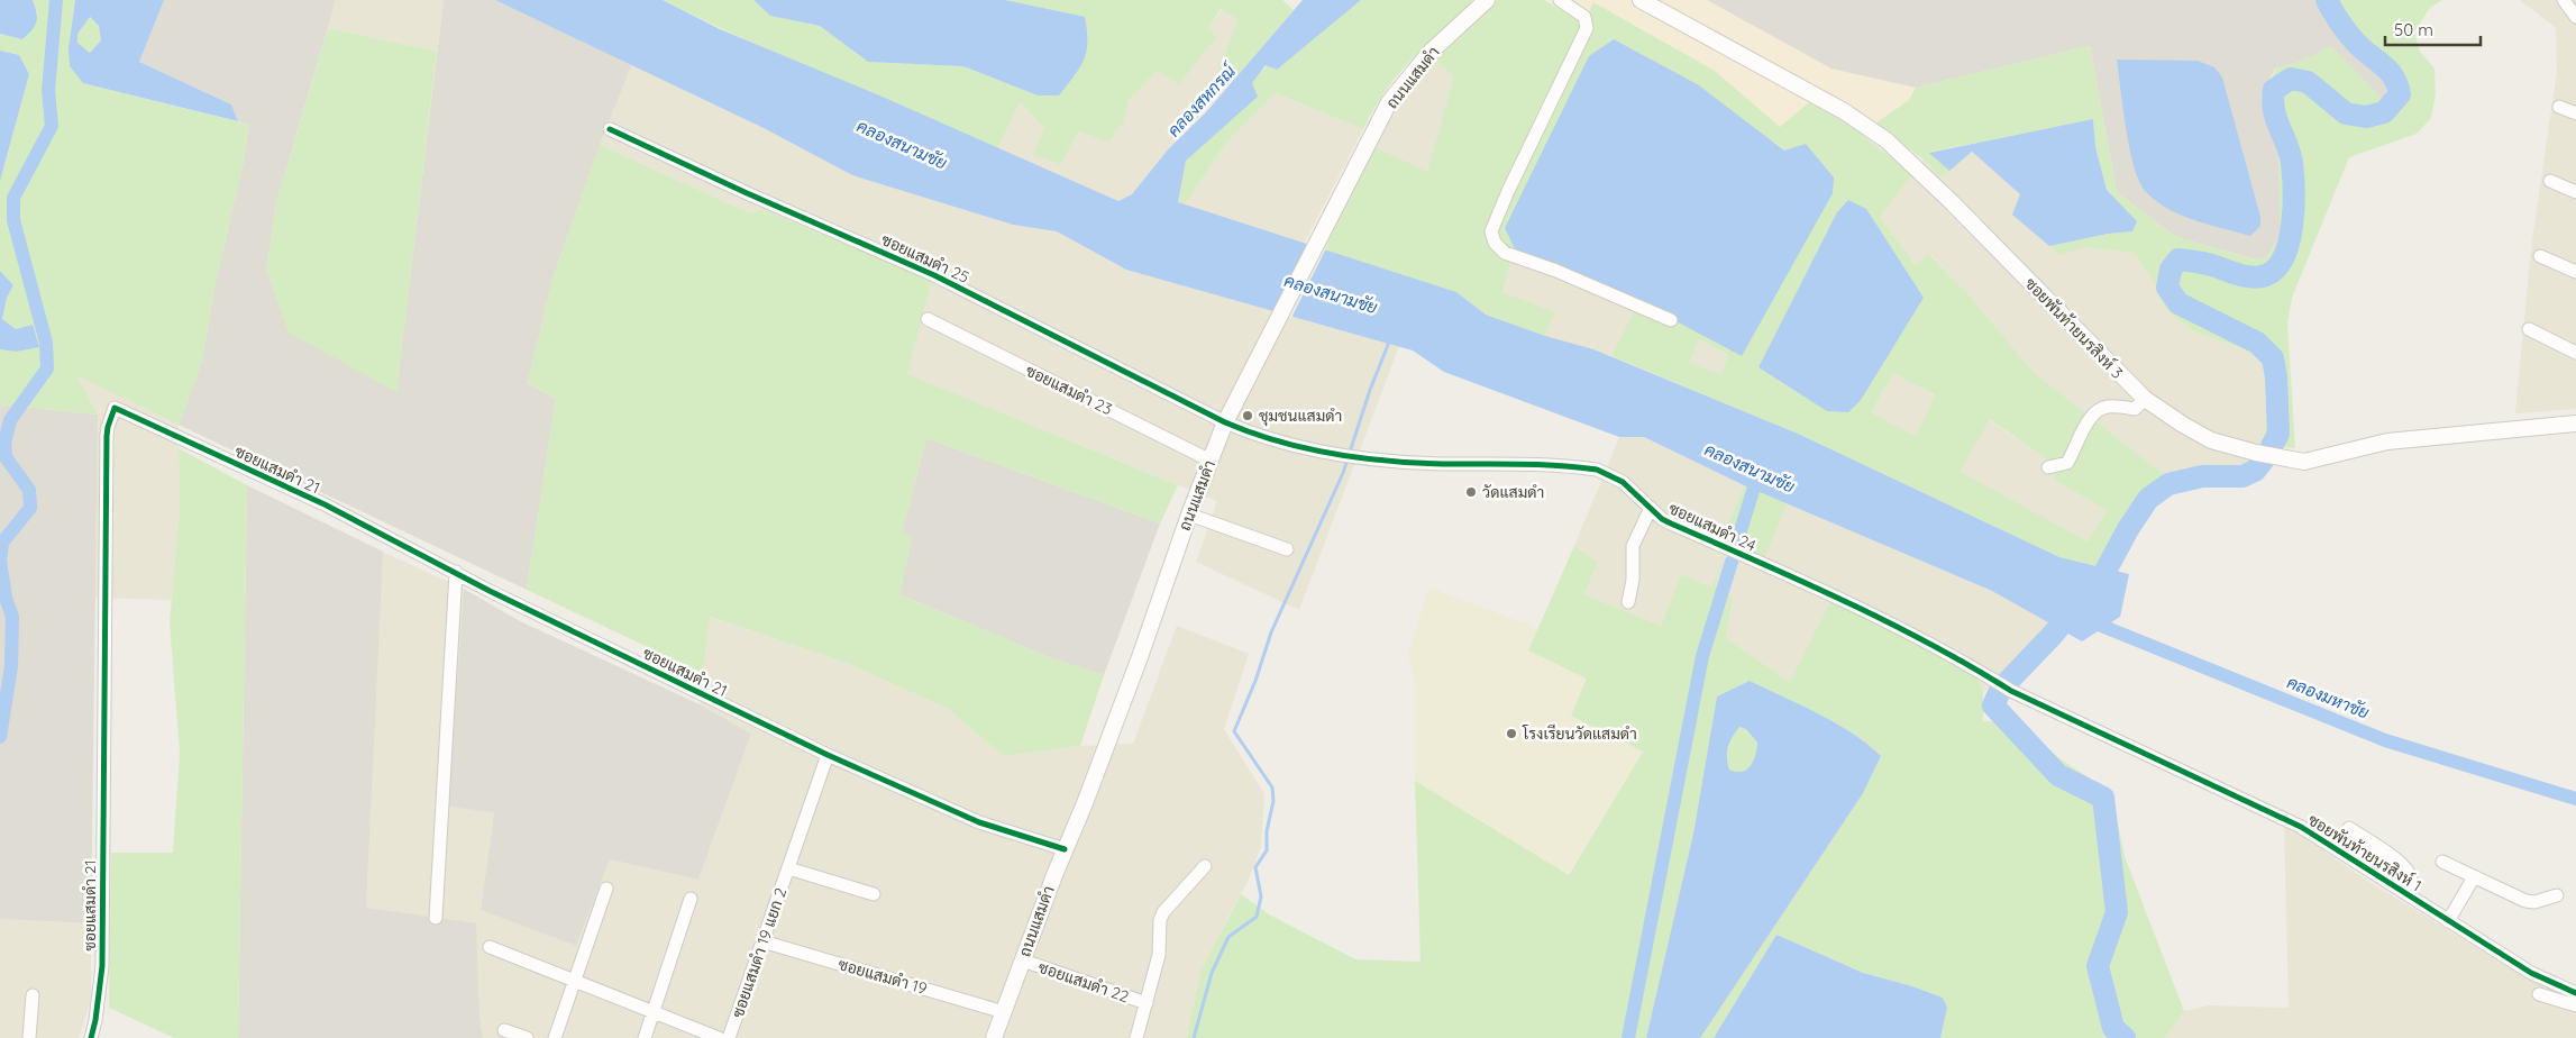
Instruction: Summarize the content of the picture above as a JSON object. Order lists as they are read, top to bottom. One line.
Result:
{"streets":{"street":["ถนนแสมดำ","ซอยแสมดำ 25","ซอยพันท้ายนรสิงห์ 3","ซอยแสมดำ 23","ซอยแสมดำ 21","ซอยแสมดำ 24","ซอยพันท้ายนรสิงห์ 1","ซอยแสมดำ 19 แยก 2","ซอยแสมดำ 19","ซอยแสมดำ 22"]},"crossings":[["ถนนแสมดำ","ซอยแสมดำ 25"],["ถนนแสมดำ","ซอยแสมดำ 23"],["ถนนแสมดำ","ซอยแสมดำ 21"],["ถนนแสมดำ","ซอยแสมดำ 24"],["ถนนแสมดำ","ซอยแสมดำ 19"],["ถนนแสมดำ","ซอยแสมดำ 22"],["ซอยแสมดำ 25","ซอยแสมดำ 24"],["ซอยแสมดำ 21","ซอยแสมดำ 19 แยก 2"],["ซอยแสมดำ 24","ซอยพันท้ายนรสิงห์ 1"],["ซอยแสมดำ 19 แยก 2","ซอยแสมดำ 19"]],"water":["คลองสหกรณ์","คลองสนามชัย","คลองมหาชัย"],"places":["ชุมชนแสมดำ","วัดแสมดำ","โรงเรียนวัดแสมดำ"],"scale_bar":"50 m"}
